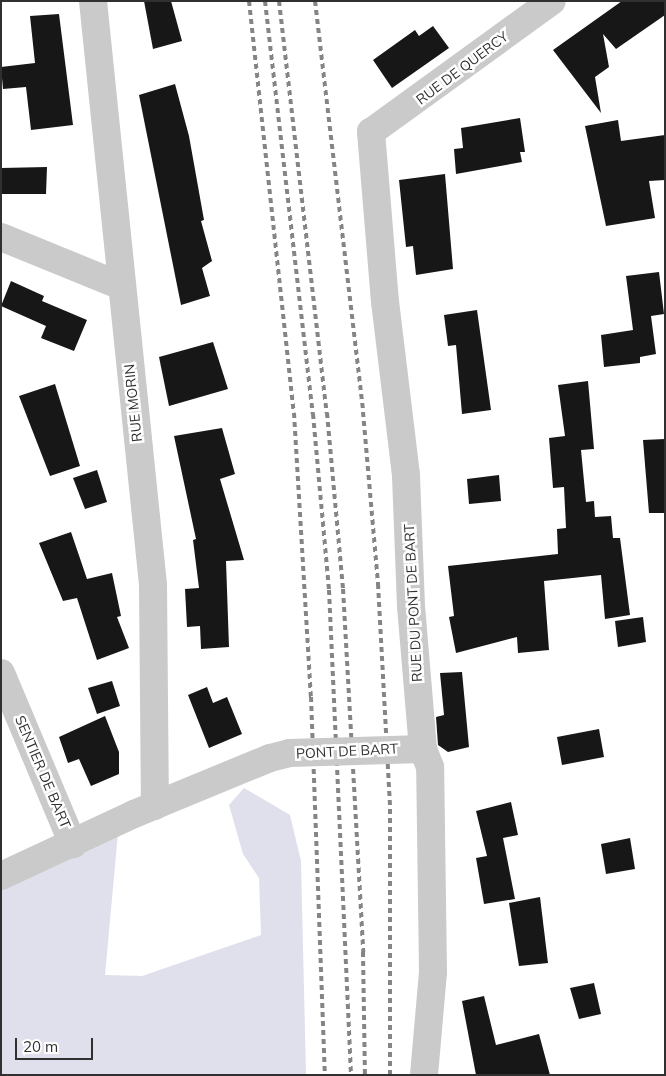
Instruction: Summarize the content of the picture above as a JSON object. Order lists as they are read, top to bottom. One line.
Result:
{"streets":{"street":["RUE DE QUERCY","RUE MORIN","RUE DU PONT DE BART","PONT DE BART","SENTIER DE BART"]},"crossings":[["RUE DE QUERCY","RUE DU PONT DE BART"],["RUE MORIN","PONT DE BART"],["RUE DU PONT DE BART","PONT DE BART"]],"scale_bar":"20 m"}
